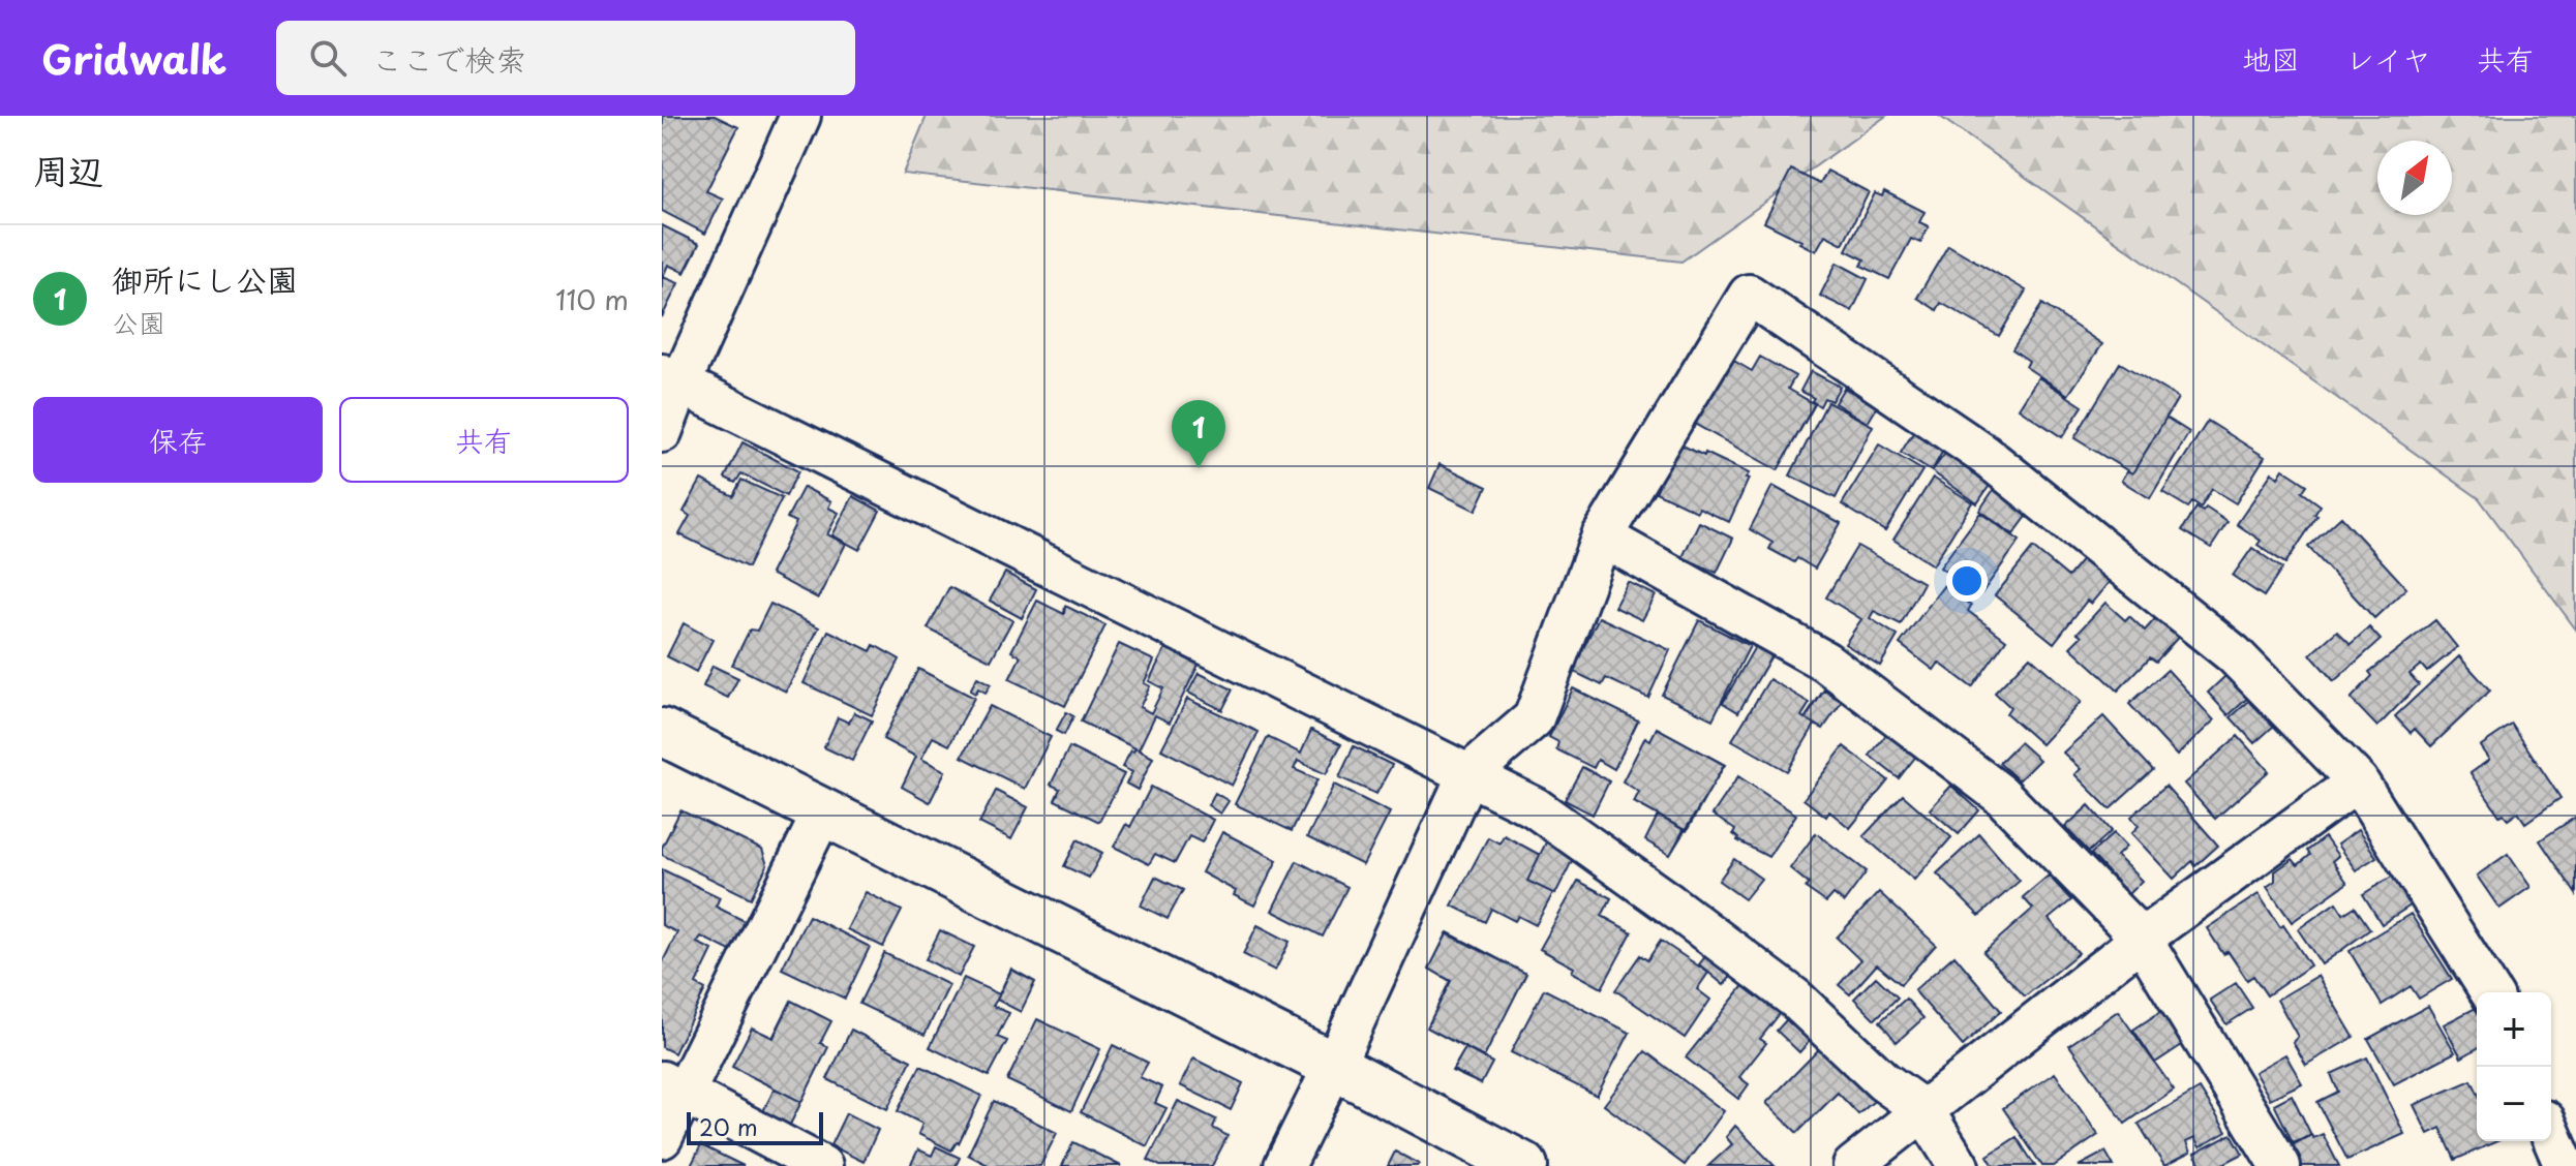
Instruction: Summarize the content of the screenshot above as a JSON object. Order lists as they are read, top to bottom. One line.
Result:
{"scale_bar":"20 m","north":"top right","page":{"header":"Gridwalk","search":"ここで検索","nav":["地図","レイヤ","共有"],"heading":"周辺","list":[{"mark":"1","name":"御所にし公園","note":"公園","value":"110 m"}],"buttons":["保存","共有"],"pins":"1","map_buttons":["+","−"],"scale":"20 m"}}
